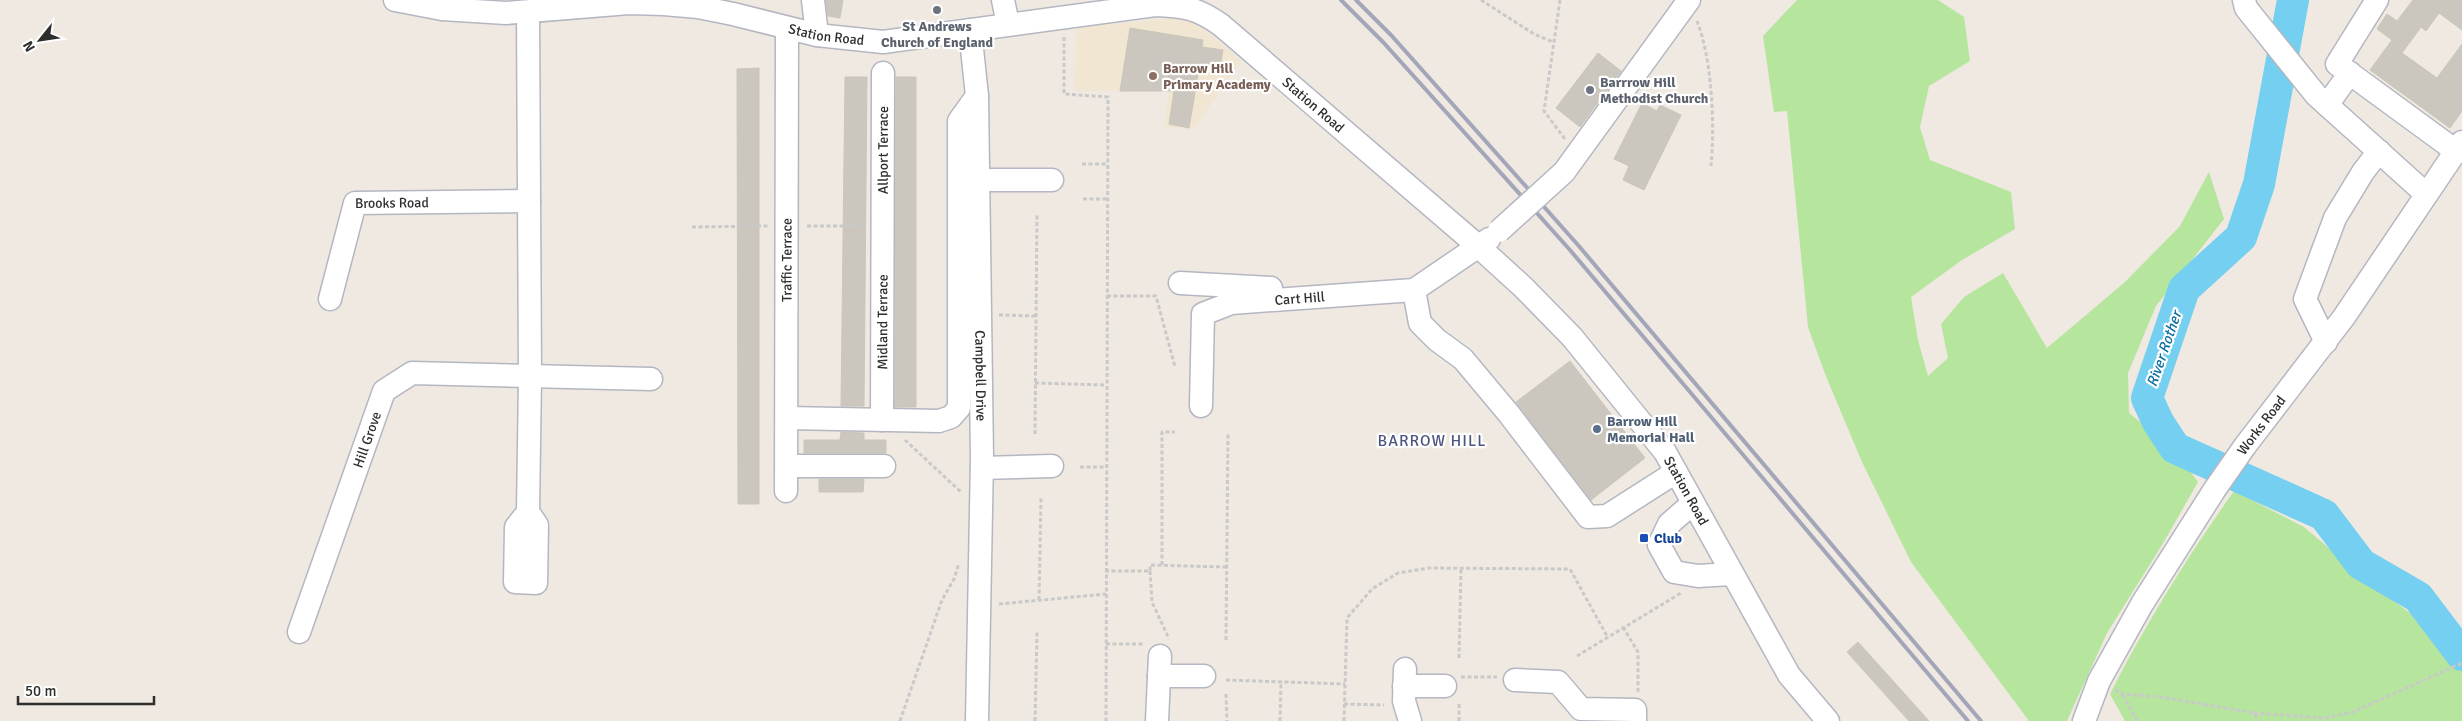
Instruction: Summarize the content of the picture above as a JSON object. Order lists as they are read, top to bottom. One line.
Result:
{"streets":{"street":["Station Road","Allport Terrace","Brooks Road","Traffic Terrace","Cart Hill","Midland Terrace","Campbell Drive","Works Road","Hill Grove"]},"crossings":[["Station Road","Traffic Terrace"],["Station Road","Campbell Drive"],["Allport Terrace","Midland Terrace"]],"districts":["BARROW HILL"],"water":["River Rother"],"places":{"other":["St Andrews Church of England","Barrow Hill Primary Academy","Barrrow Hill Methodist Church","Barrow Hill Memorial Hall"],"transit":["Club"]},"scale_bar":"50 m","north":"bottom left"}
